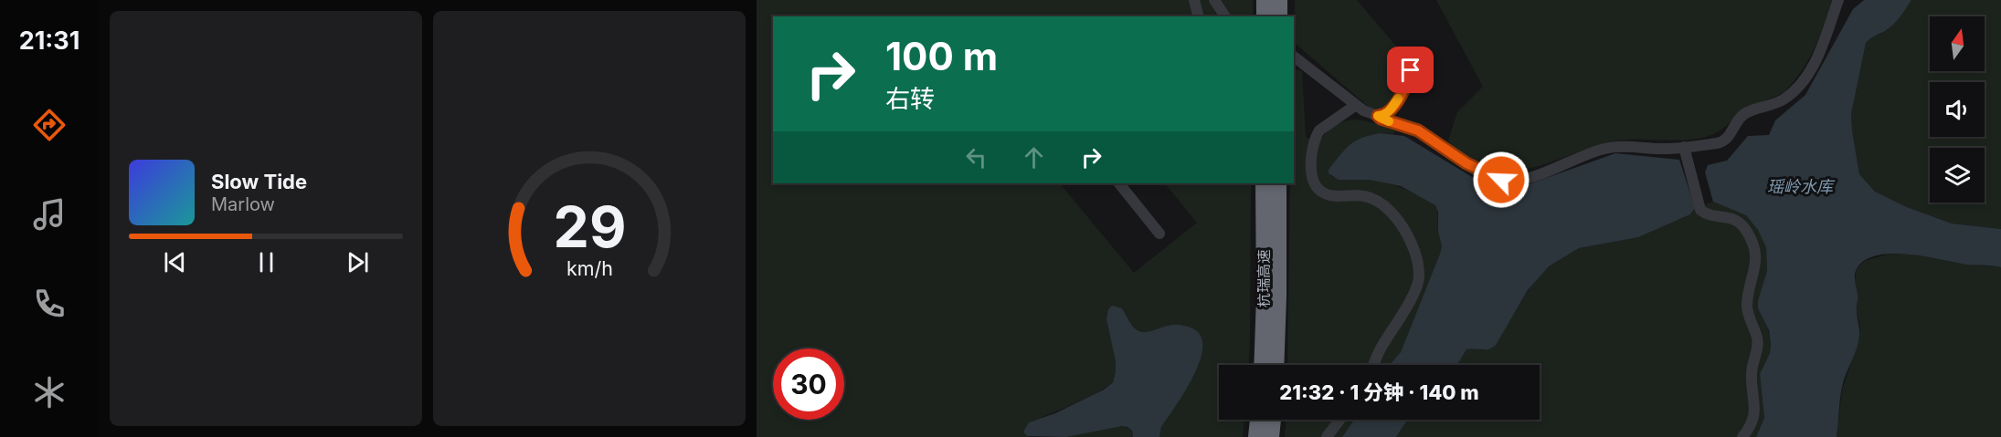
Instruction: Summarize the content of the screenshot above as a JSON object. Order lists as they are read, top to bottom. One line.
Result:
{"streets":{"highway":["杭瑞高速"]},"water":["瑶岭水库"],"north":"top","page":{"tabs":"21:31","turn":["100 m","右转"],"song":["Slow Tide","Marlow"],"limit":"30","trip":"21:32 · 1 分钟 · 140 m","gauge":["29","km/h"]}}
